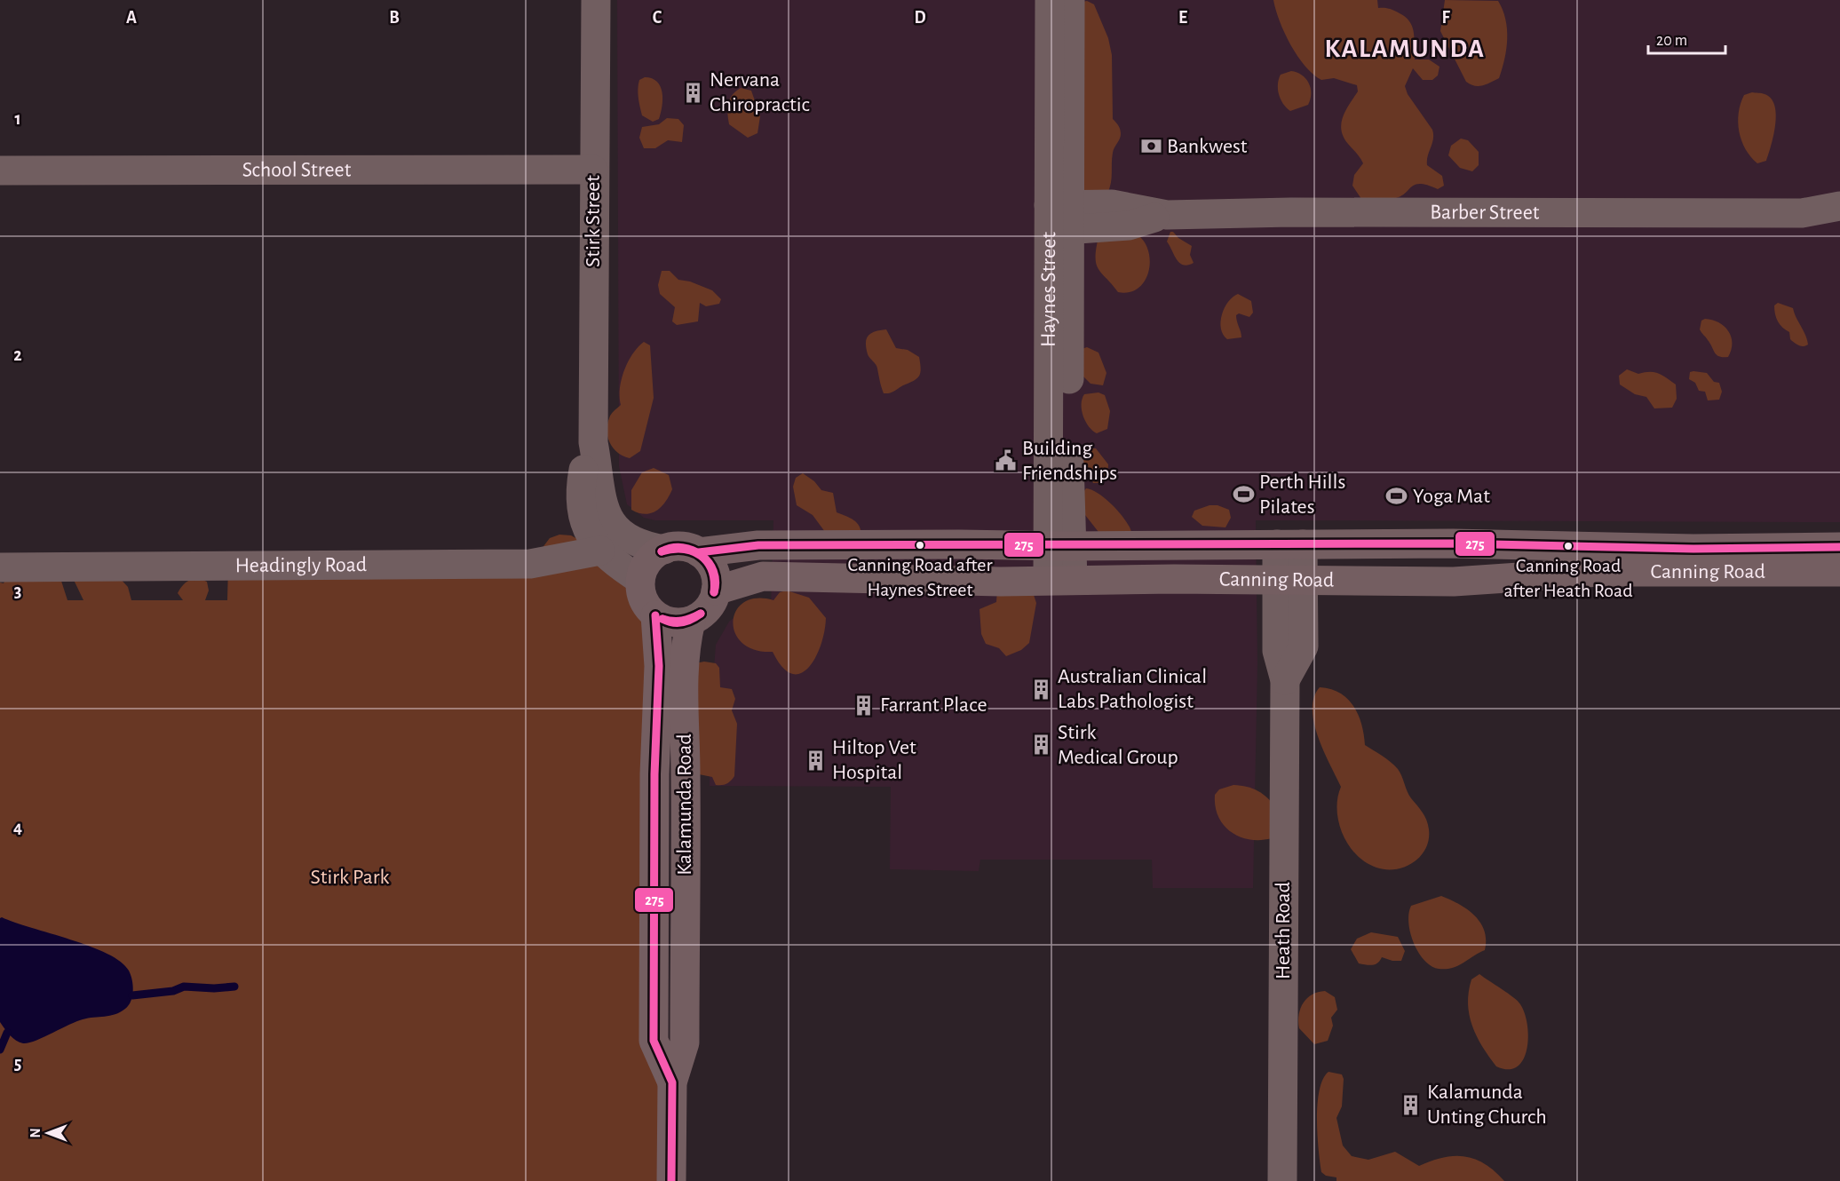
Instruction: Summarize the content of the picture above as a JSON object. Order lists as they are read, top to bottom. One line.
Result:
{"streets":{"main road":["Canning Road","Kalamunda Road"],"street":["School Street","Barber Street","Stirk Street","Haynes Street","Headingly Road","Heath Road"]},"crossings":[["School Street","Stirk Street"],["Barber Street","Haynes Street"],["Stirk Street","Headingly Road"],["Stirk Street","Canning Road"],["Stirk Street","Kalamunda Road"],["Haynes Street","Canning Road"],["Canning Road","Kalamunda Road"],["Canning Road","Heath Road"]],"districts":["KALAMUNDA"],"parks":["Stirk Park"],"places":{"building":["Nervana Chiropractic","Australian Clinical Labs Pathologist","Farrant Place","Stirk Medical Group","Hiltop Vet Hospital","Kalamunda Unting Church"],"bank":["Bankwest"],"public building":["Building Friendships"],"sports":["Perth Hills Pilates","Yoga Mat"],"other":["Canning Road after Haynes Street","Canning Road after Heath Road"]},"lines":["transit line 275"],"scale_bar":"20 m","north":"left","grid":{"columns":["A","B","C","D","E","F"],"rows":["1","2","3","4","5"]}}
